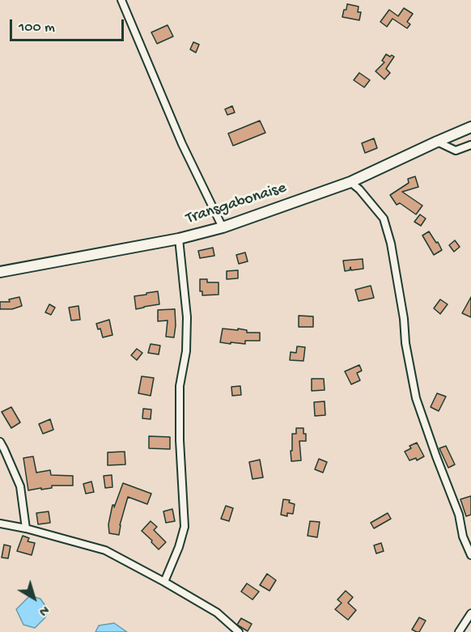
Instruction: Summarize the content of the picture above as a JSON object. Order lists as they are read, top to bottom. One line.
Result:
{"streets":{"highway":["Transgabonaise"]},"scale_bar":"100 m","north":"bottom right"}
